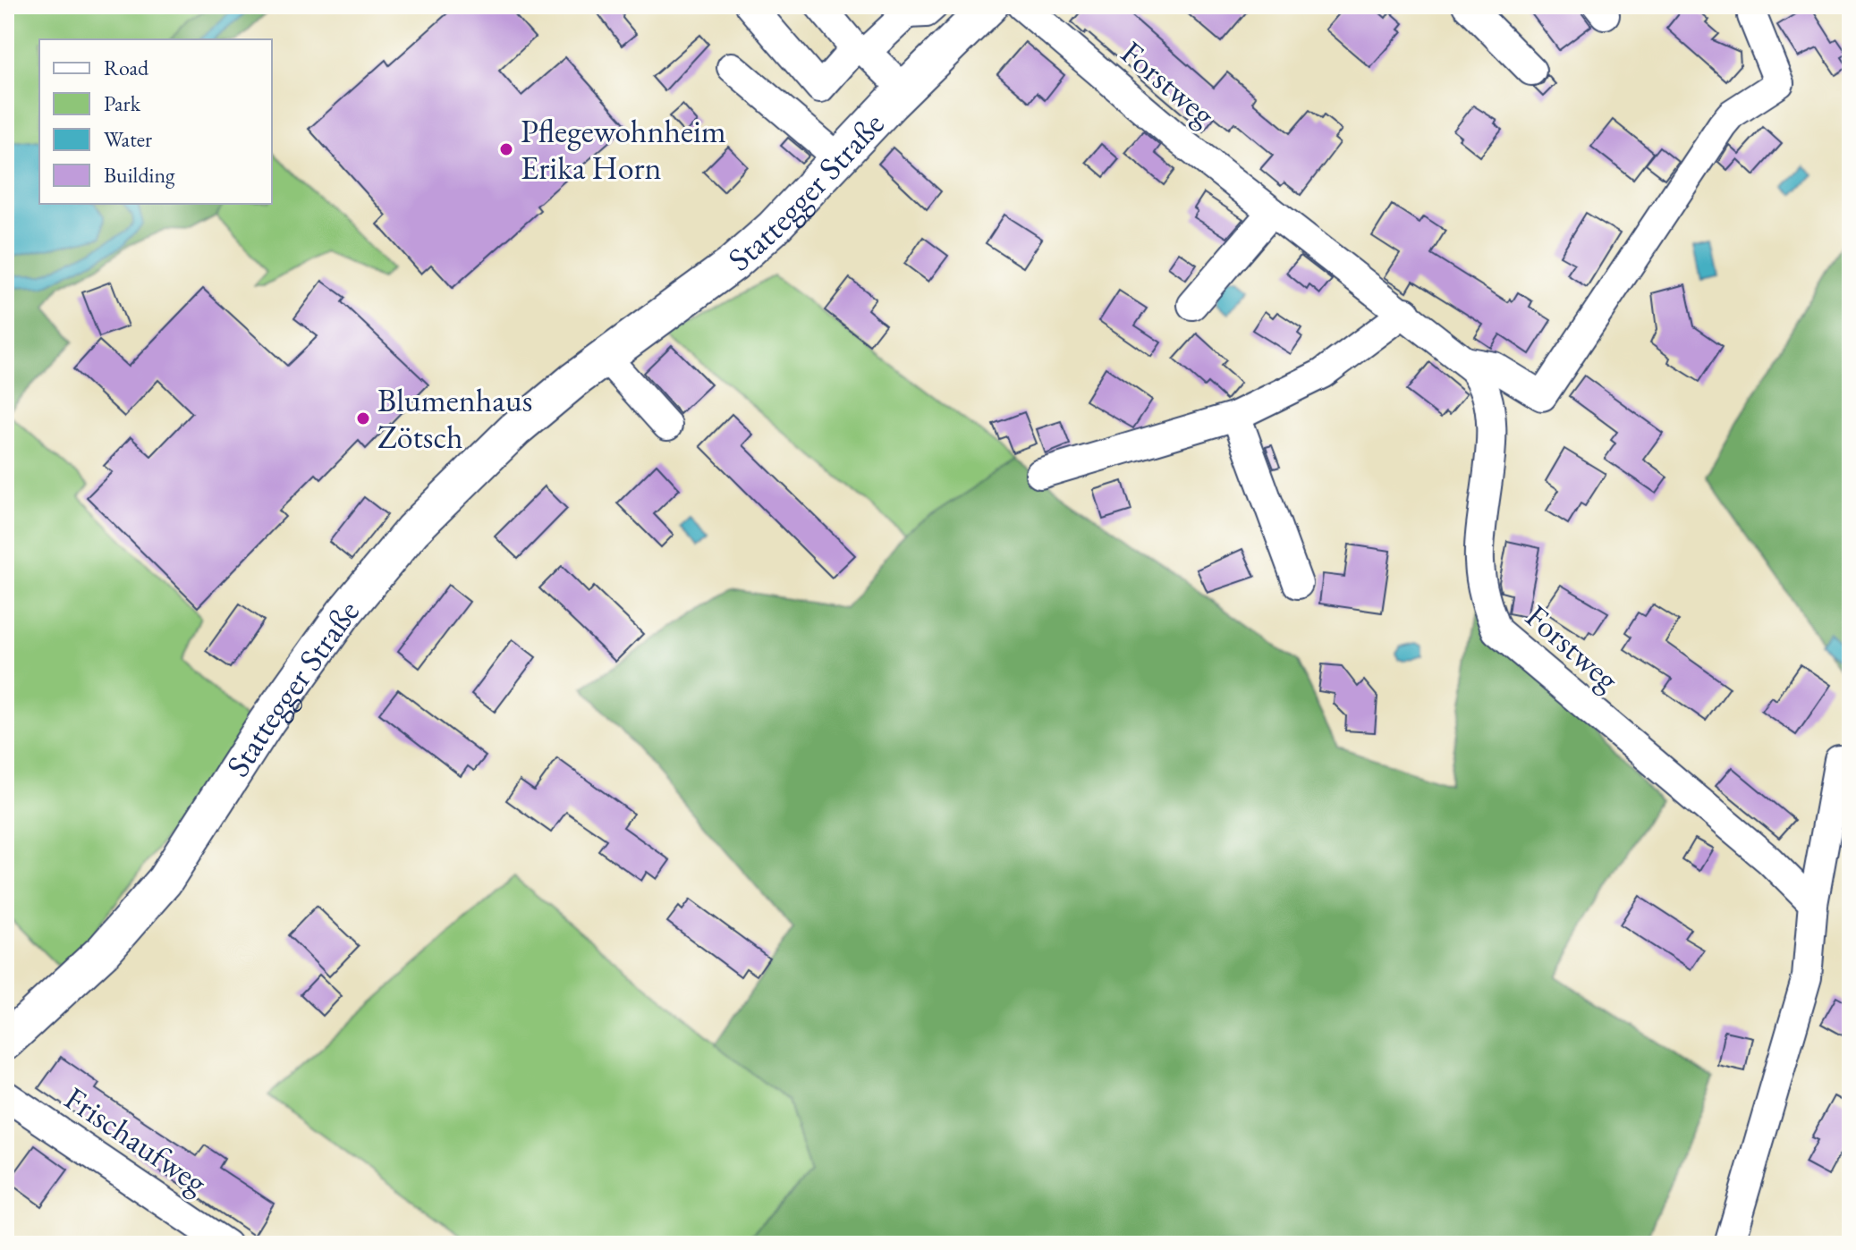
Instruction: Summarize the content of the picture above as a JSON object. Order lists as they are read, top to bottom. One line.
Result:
{"streets":{"main road":["Stattegger Straße"],"street":["Forstweg","Frischaufweg"]},"places":["Pflegewohnheim Erika Horn","Blumenhaus Zötsch"],"legend":["Road","Park","Water","Building"]}
